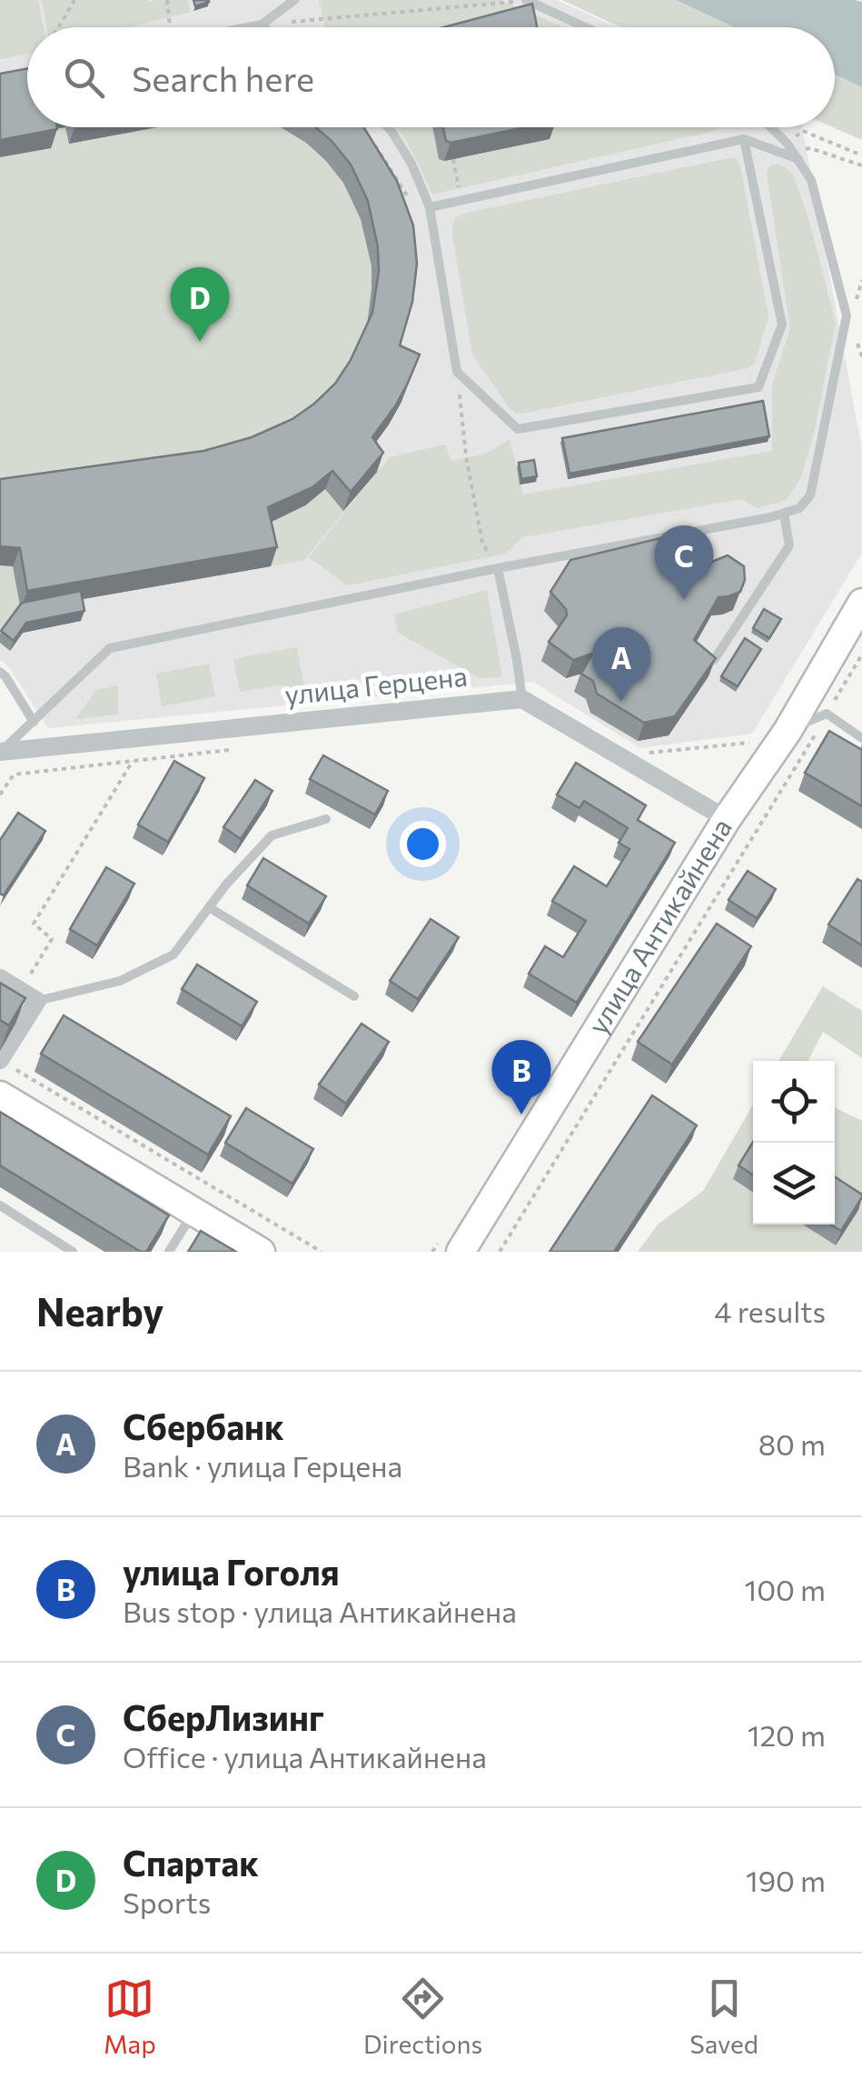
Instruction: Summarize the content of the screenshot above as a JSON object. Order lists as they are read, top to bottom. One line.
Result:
{"streets":{"main road":["улица Антикайнена"],"street":["улица Герцена"]},"page":{"search":"Search here","pins":["D","C","A","B"],"heading":["Nearby","4 results"],"list":[{"mark":"A","name":"Сбербанк","note":"Bank · улица Герцена","value":"80 m"},{"mark":"B","name":"улица Гоголя","note":"Bus stop · улица Антикайнена","value":"100 m"},{"mark":"C","name":"СберЛизинг","note":"Office · улица Антикайнена","value":"120 m"},{"mark":"D","name":"Спартак","note":"Sports","value":"190 m"}],"nav":["Map","Directions","Saved"]}}
